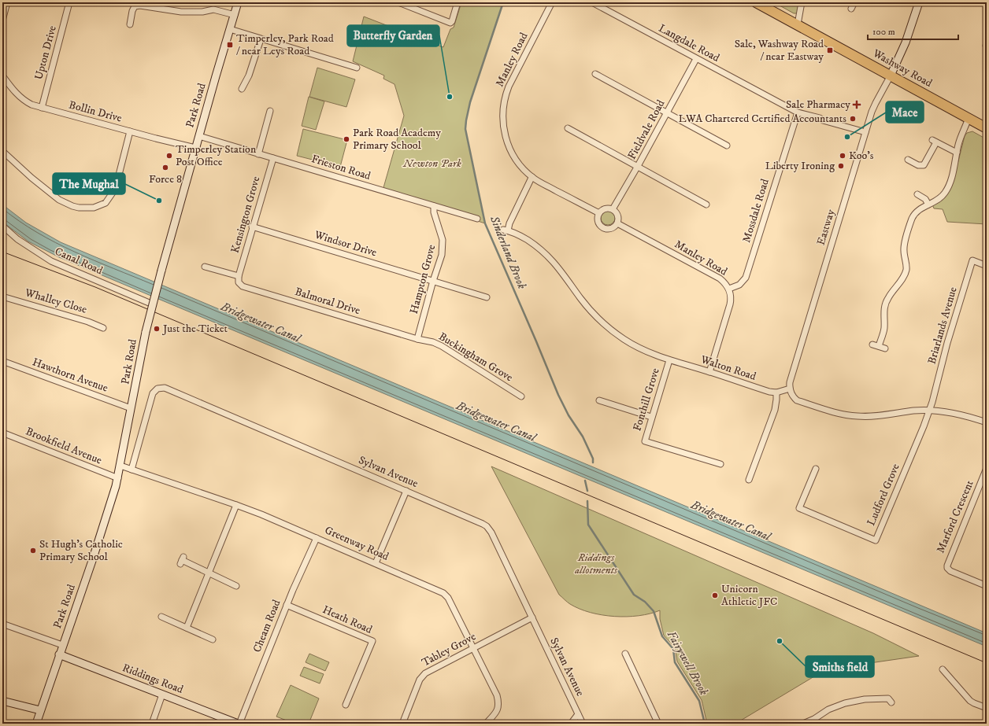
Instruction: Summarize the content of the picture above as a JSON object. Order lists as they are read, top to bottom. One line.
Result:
{"streets":{"highway":["Washway Road"],"main road":["Park Road","Riddings Road"],"street":["Langdale Road","Upton Drive","Manley Road","Bollin Drive","Fieldvale Road","Frieston Road","Mossdale Road","Kensington Grove","Eastway","Windsor Drive","Canal Road","Hampton Grove","Whalley Close","Balmoral Drive","Briarlands Avenue","Buckingham Grove","Walton Road","Hawthorn Avenue","Fonthill Grove","Brookfield Avenue","Sylvan Avenue","Ludford Grove","Marford Crescent","Greenway Road","Heath Road","Cheam Road","Tabley Grove"]},"crossings":[["Langdale Road","Fieldvale Road"],["Langdale Road","Mossdale Road"],["Langdale Road","Eastway"],["Upton Drive","Bollin Drive"],["Manley Road","Fieldvale Road"],["Manley Road","Mossdale Road"],["Manley Road","Walton Road"],["Washway Road","Eastway"],["Park Road","Bollin Drive"],["Park Road","Frieston Road"],["Park Road","Canal Road"],["Park Road","Hawthorn Avenue"],["Park Road","Brookfield Avenue"],["Park Road","Greenway Road"],["Park Road","Riddings Road"],["Frieston Road","Kensington Grove"],["Frieston Road","Hampton Grove"],["Kensington Grove","Windsor Drive"],["Kensington Grove","Balmoral Drive"],["Eastway","Walton Road"],["Windsor Drive","Hampton Grove"],["Hampton Grove","Balmoral Drive"],["Hampton Grove","Buckingham Grove"],["Balmoral Drive","Buckingham Grove"],["Briarlands Avenue","Ludford Grove"],["Walton Road","Fonthill Grove"],["Sylvan Avenue","Greenway Road"],["Sylvan Avenue","Tabley Grove"],["Greenway Road","Cheam Road"],["Greenway Road","Tabley Grove"],["Heath Road","Cheam Road"],["Cheam Road","Riddings Road"]],"water":["Sinderland Brook","Bridgewater Canal","Fairywell Brook"],"parks":["Newton Park","Riddings allotments"],"places":{"transit":["Timperley, Park Road / near Leys Road","Sale, Washway Road / near Eastway"],"other":["Butterfly Garden","LWA Chartered Certified Accountants","Mace","Park Road Academy Primary School","Timperley Station Post Office","Koo's","Liberty Ironing","Force 8","The Mughal","Just the Ticket","St Hugh's Catholic Primary School","Unicorn Athletic JFC","Smiths field"],"health":["Sale Pharmacy"]},"scale_bar":"100 m"}
